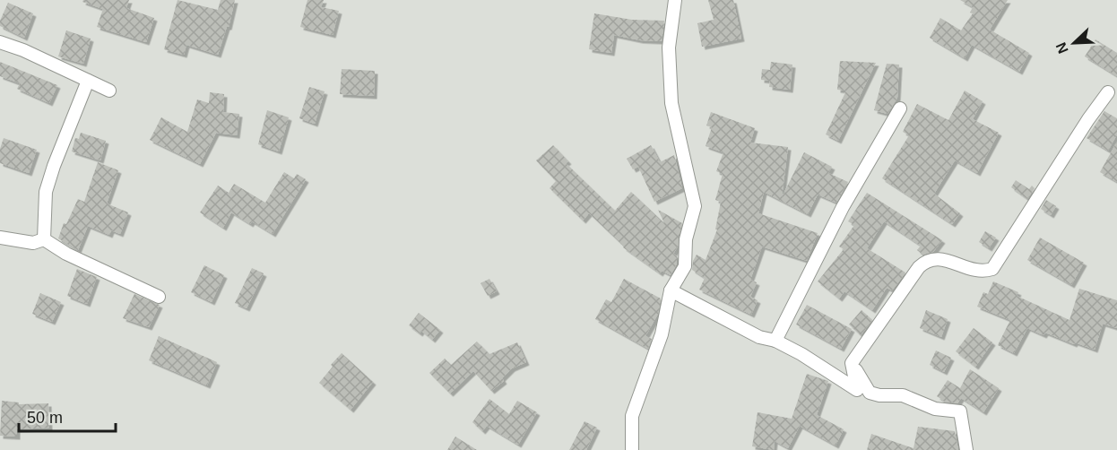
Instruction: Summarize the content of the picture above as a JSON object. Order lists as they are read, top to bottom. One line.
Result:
{"scale_bar":"50 m","north":"bottom left"}
